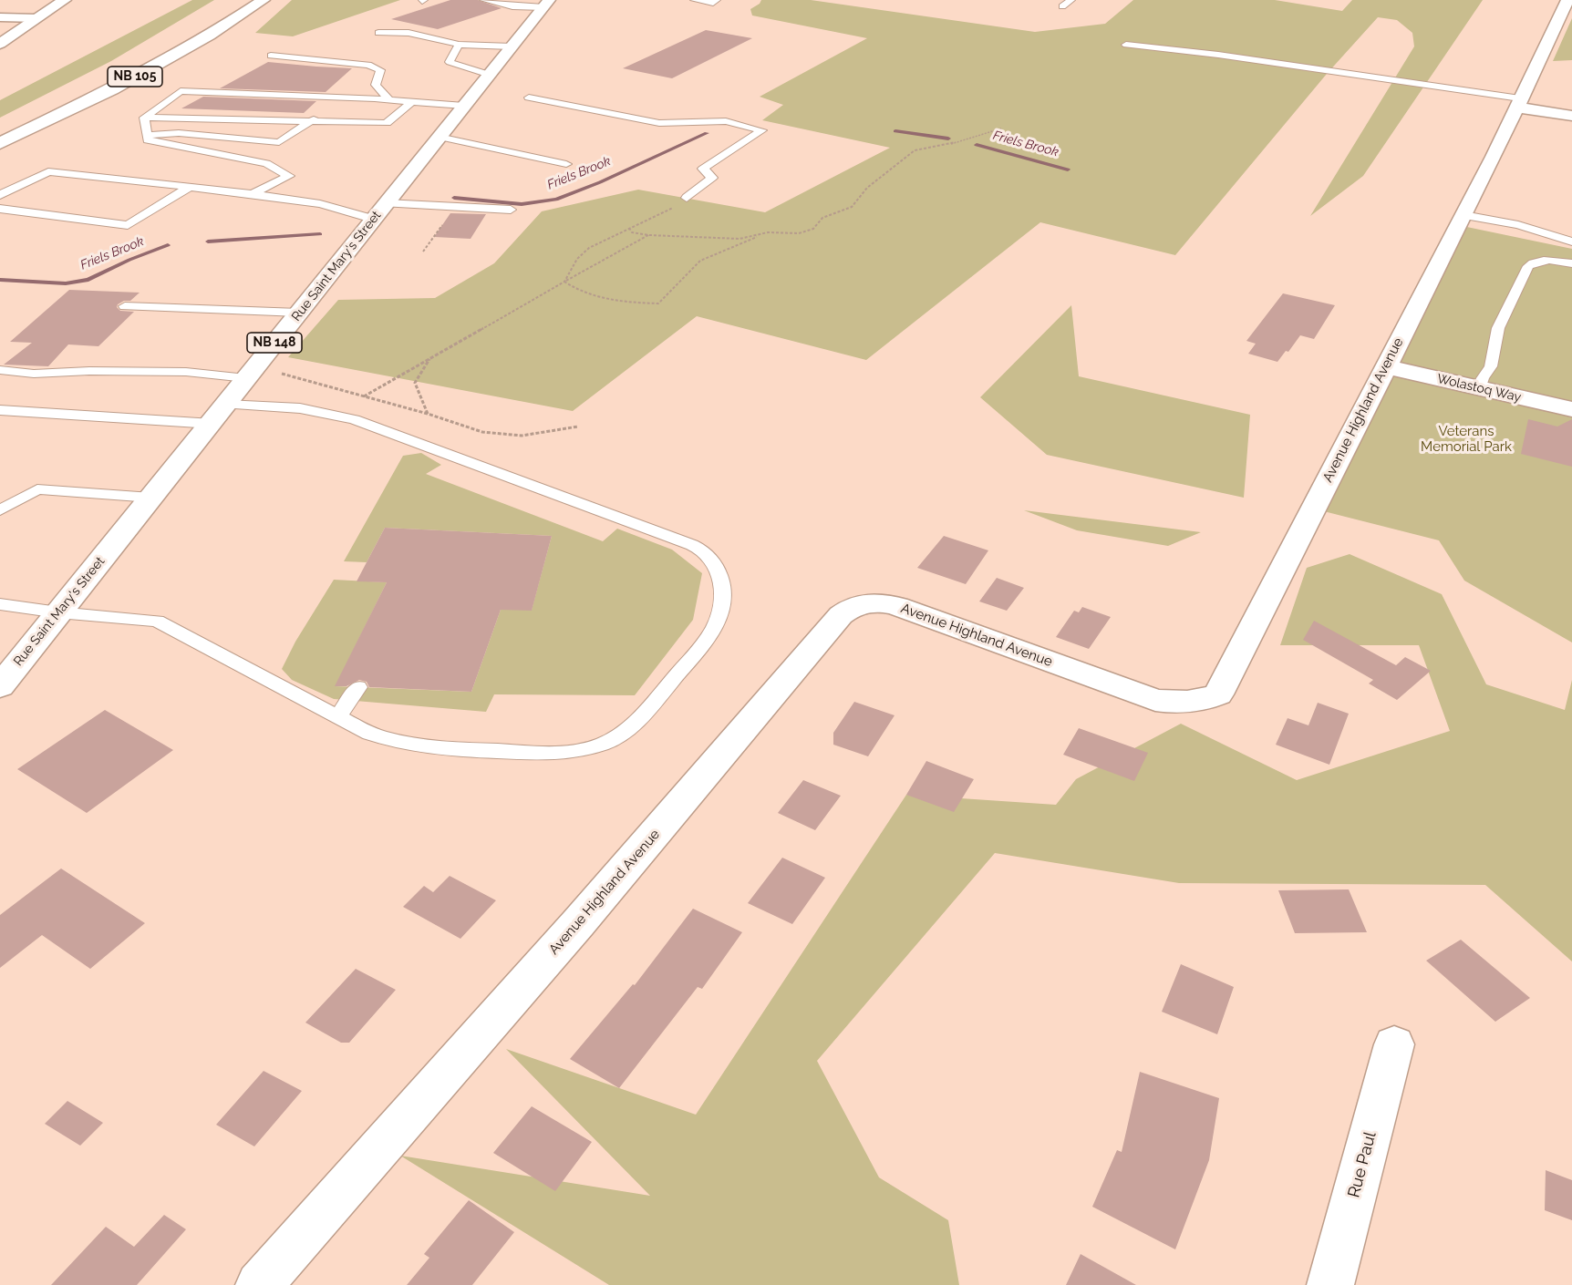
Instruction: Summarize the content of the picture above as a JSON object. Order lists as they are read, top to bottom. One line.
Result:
{"streets":{"main road":["NB 105","Rue Saint Mary's Street","NB 148","Wolastoq Way","Avenue Highland Avenue","Rue Paul"]},"crossings":[["Wolastoq Way","Avenue Highland Avenue"]],"water":["Friels Brook"],"parks":["Veterans Memorial Park"]}
